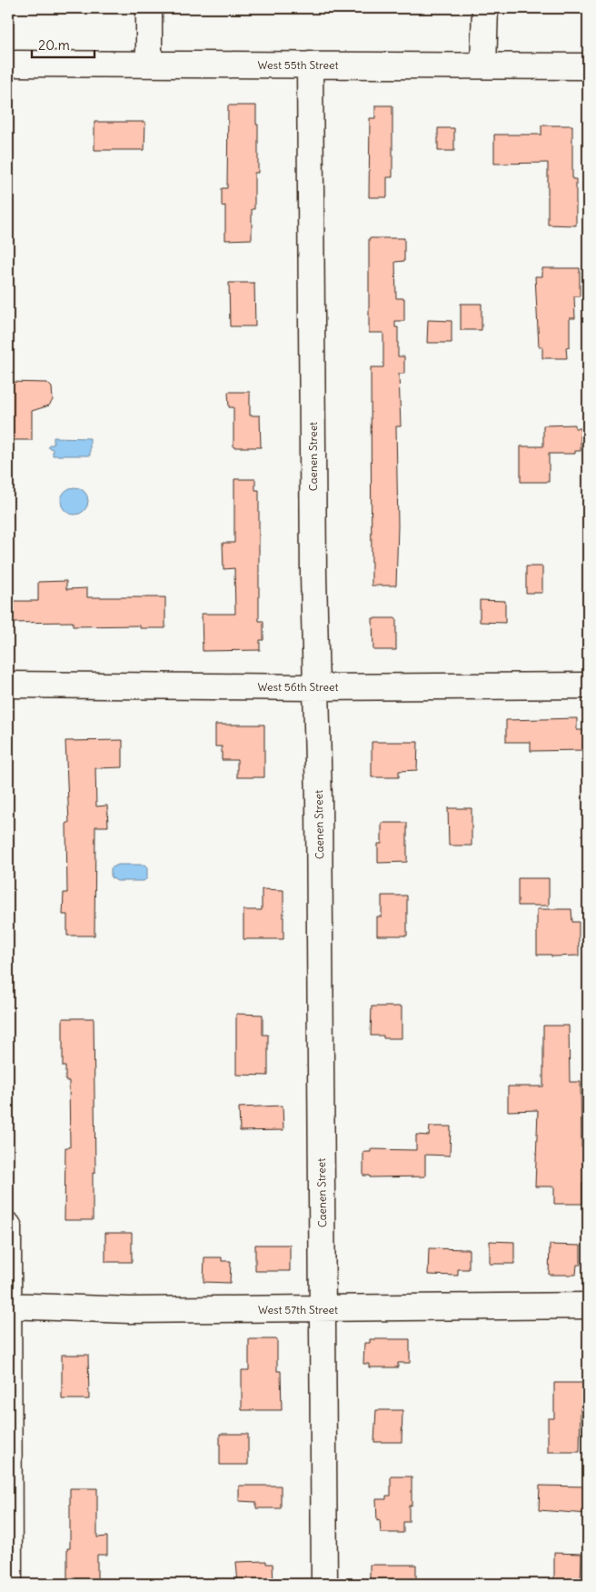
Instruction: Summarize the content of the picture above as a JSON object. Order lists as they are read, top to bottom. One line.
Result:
{"streets":{"street":["West 55th Street","Caenen Street","West 56th Street","West 57th Street"]},"crossings":[["West 55th Street","Caenen Street"],["Caenen Street","West 56th Street"],["Caenen Street","West 57th Street"]],"scale_bar":"20 m"}
